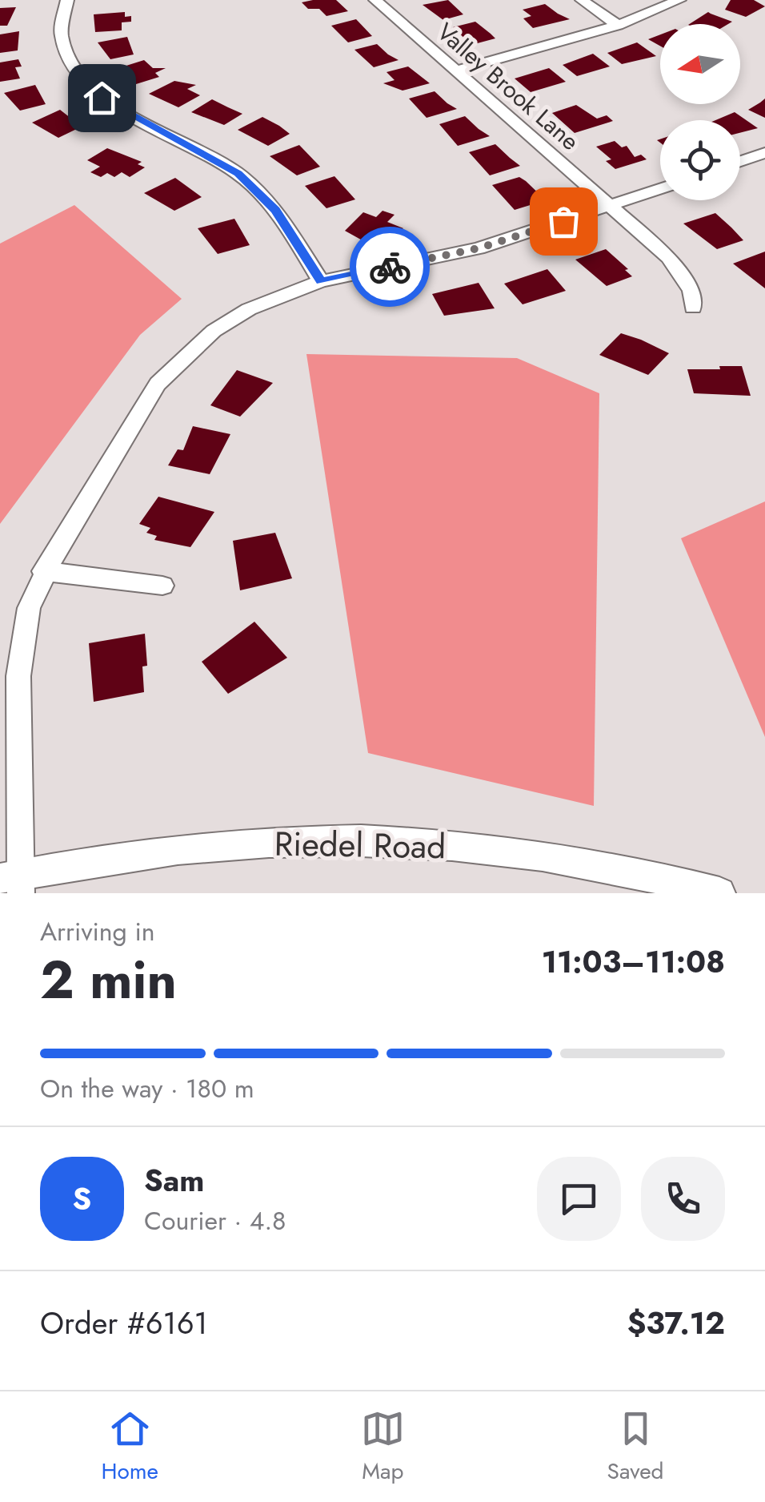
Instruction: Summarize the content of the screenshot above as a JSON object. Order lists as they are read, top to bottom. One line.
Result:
{"streets":{"street":["Valley Brook Lane","Riedel Road"]},"north":"left","page":{"heading":["2 min","Arriving in","11:03–11:08"],"panel":["Sam","Courier · 4.8","Order #6161","$37.12"],"bar":"On the way · 180 m","round":"S","tabs":["Home","Map","Saved"]}}
